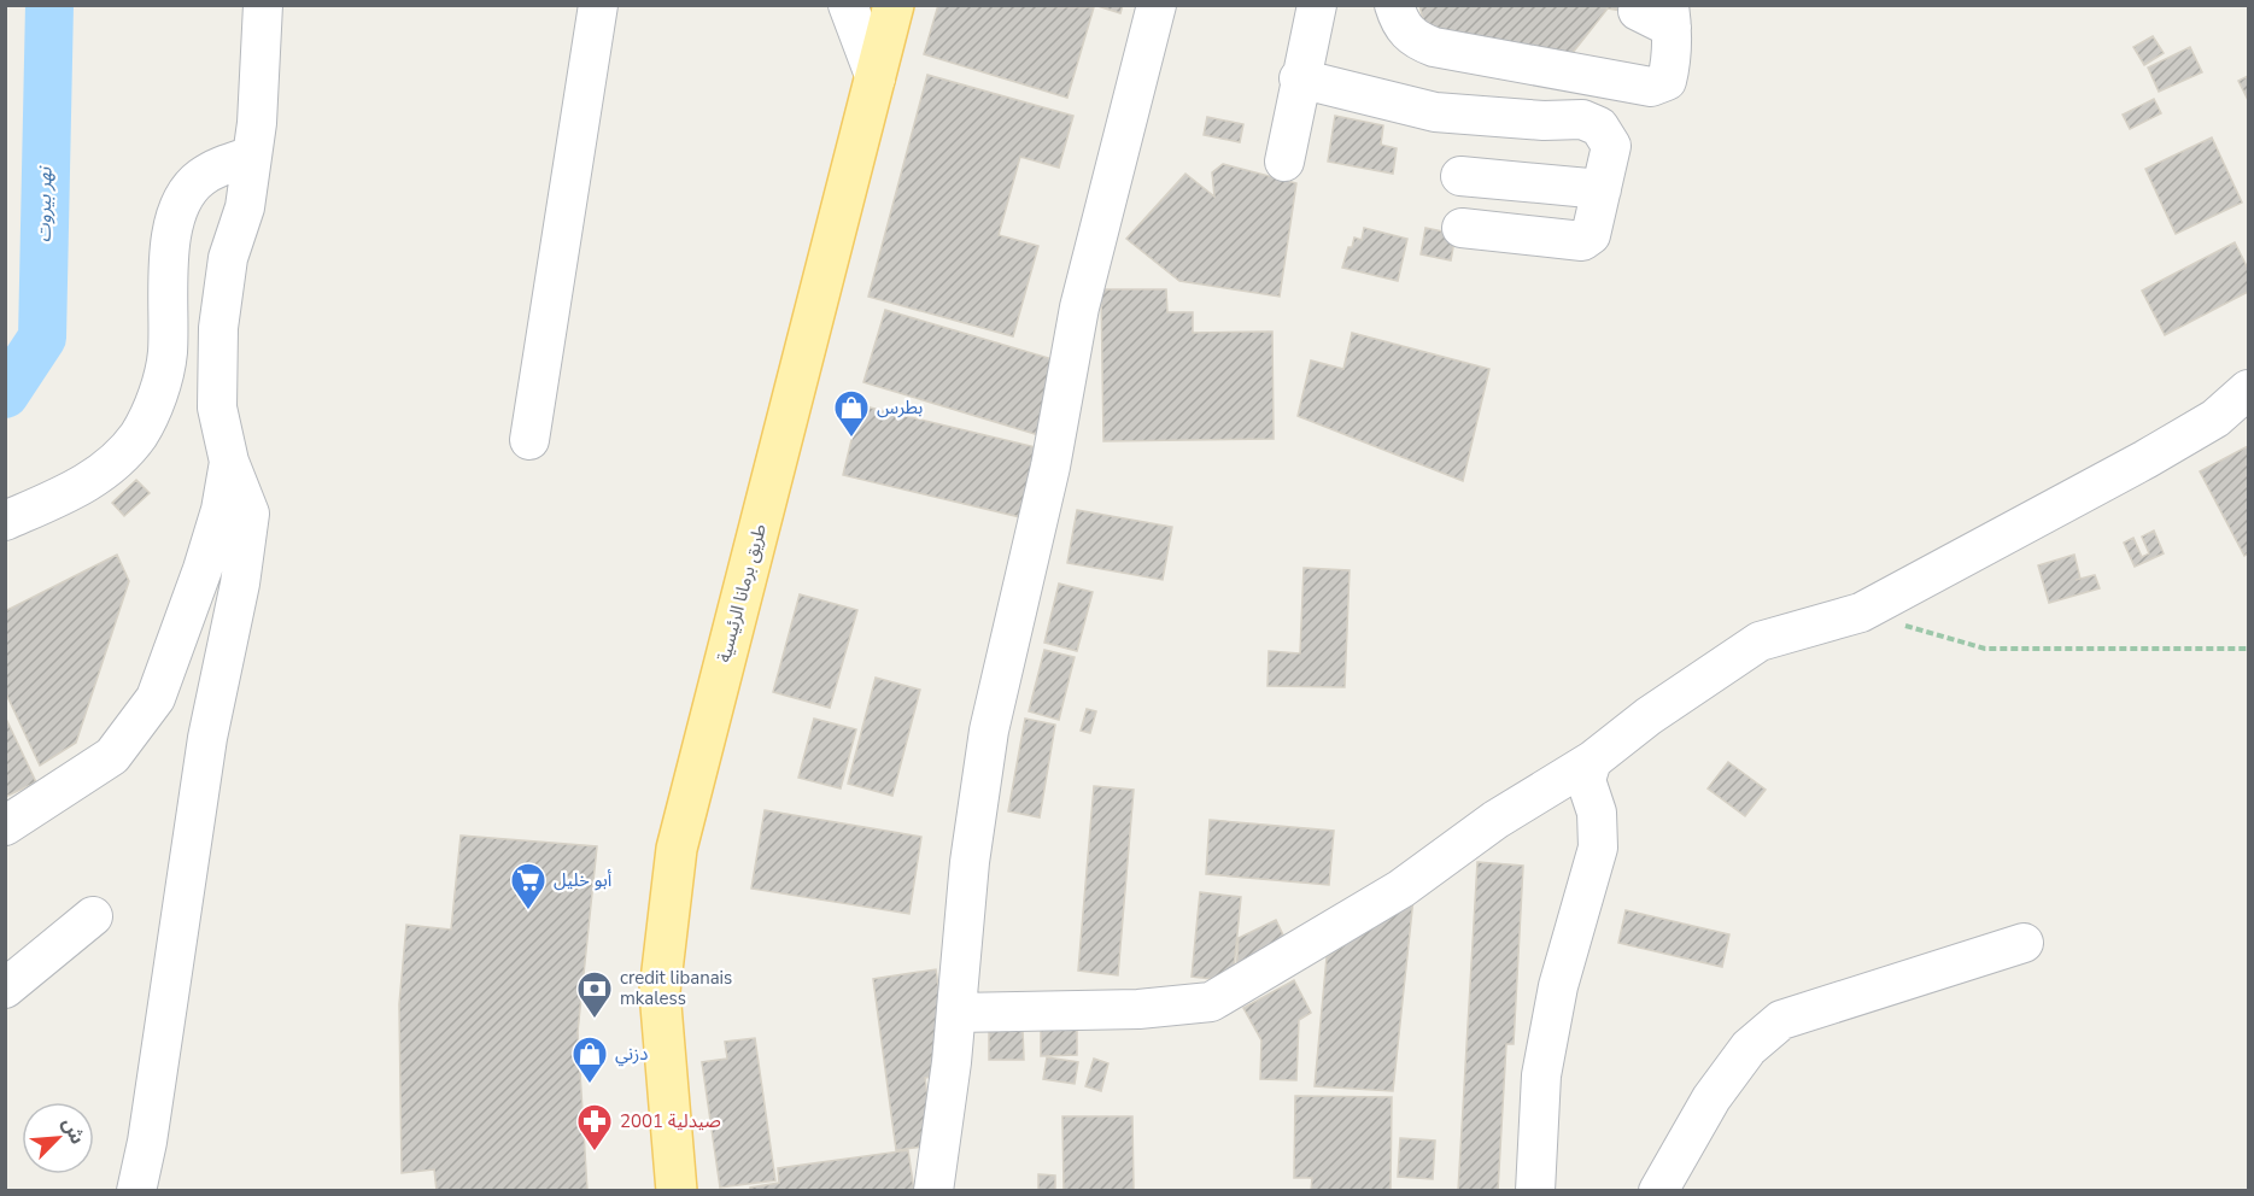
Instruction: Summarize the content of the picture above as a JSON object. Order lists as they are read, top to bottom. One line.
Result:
{"streets":{"main road":["طريق برمانا الرئيسية"]},"water":["نهر بيروت"],"places":{"shop":["بطرس","دزني"],"supermarket":["أبو خليل"],"bank":["credit libanais mkaless"],"pharmacy":["صيدلية 2001"]},"north":"top right"}
